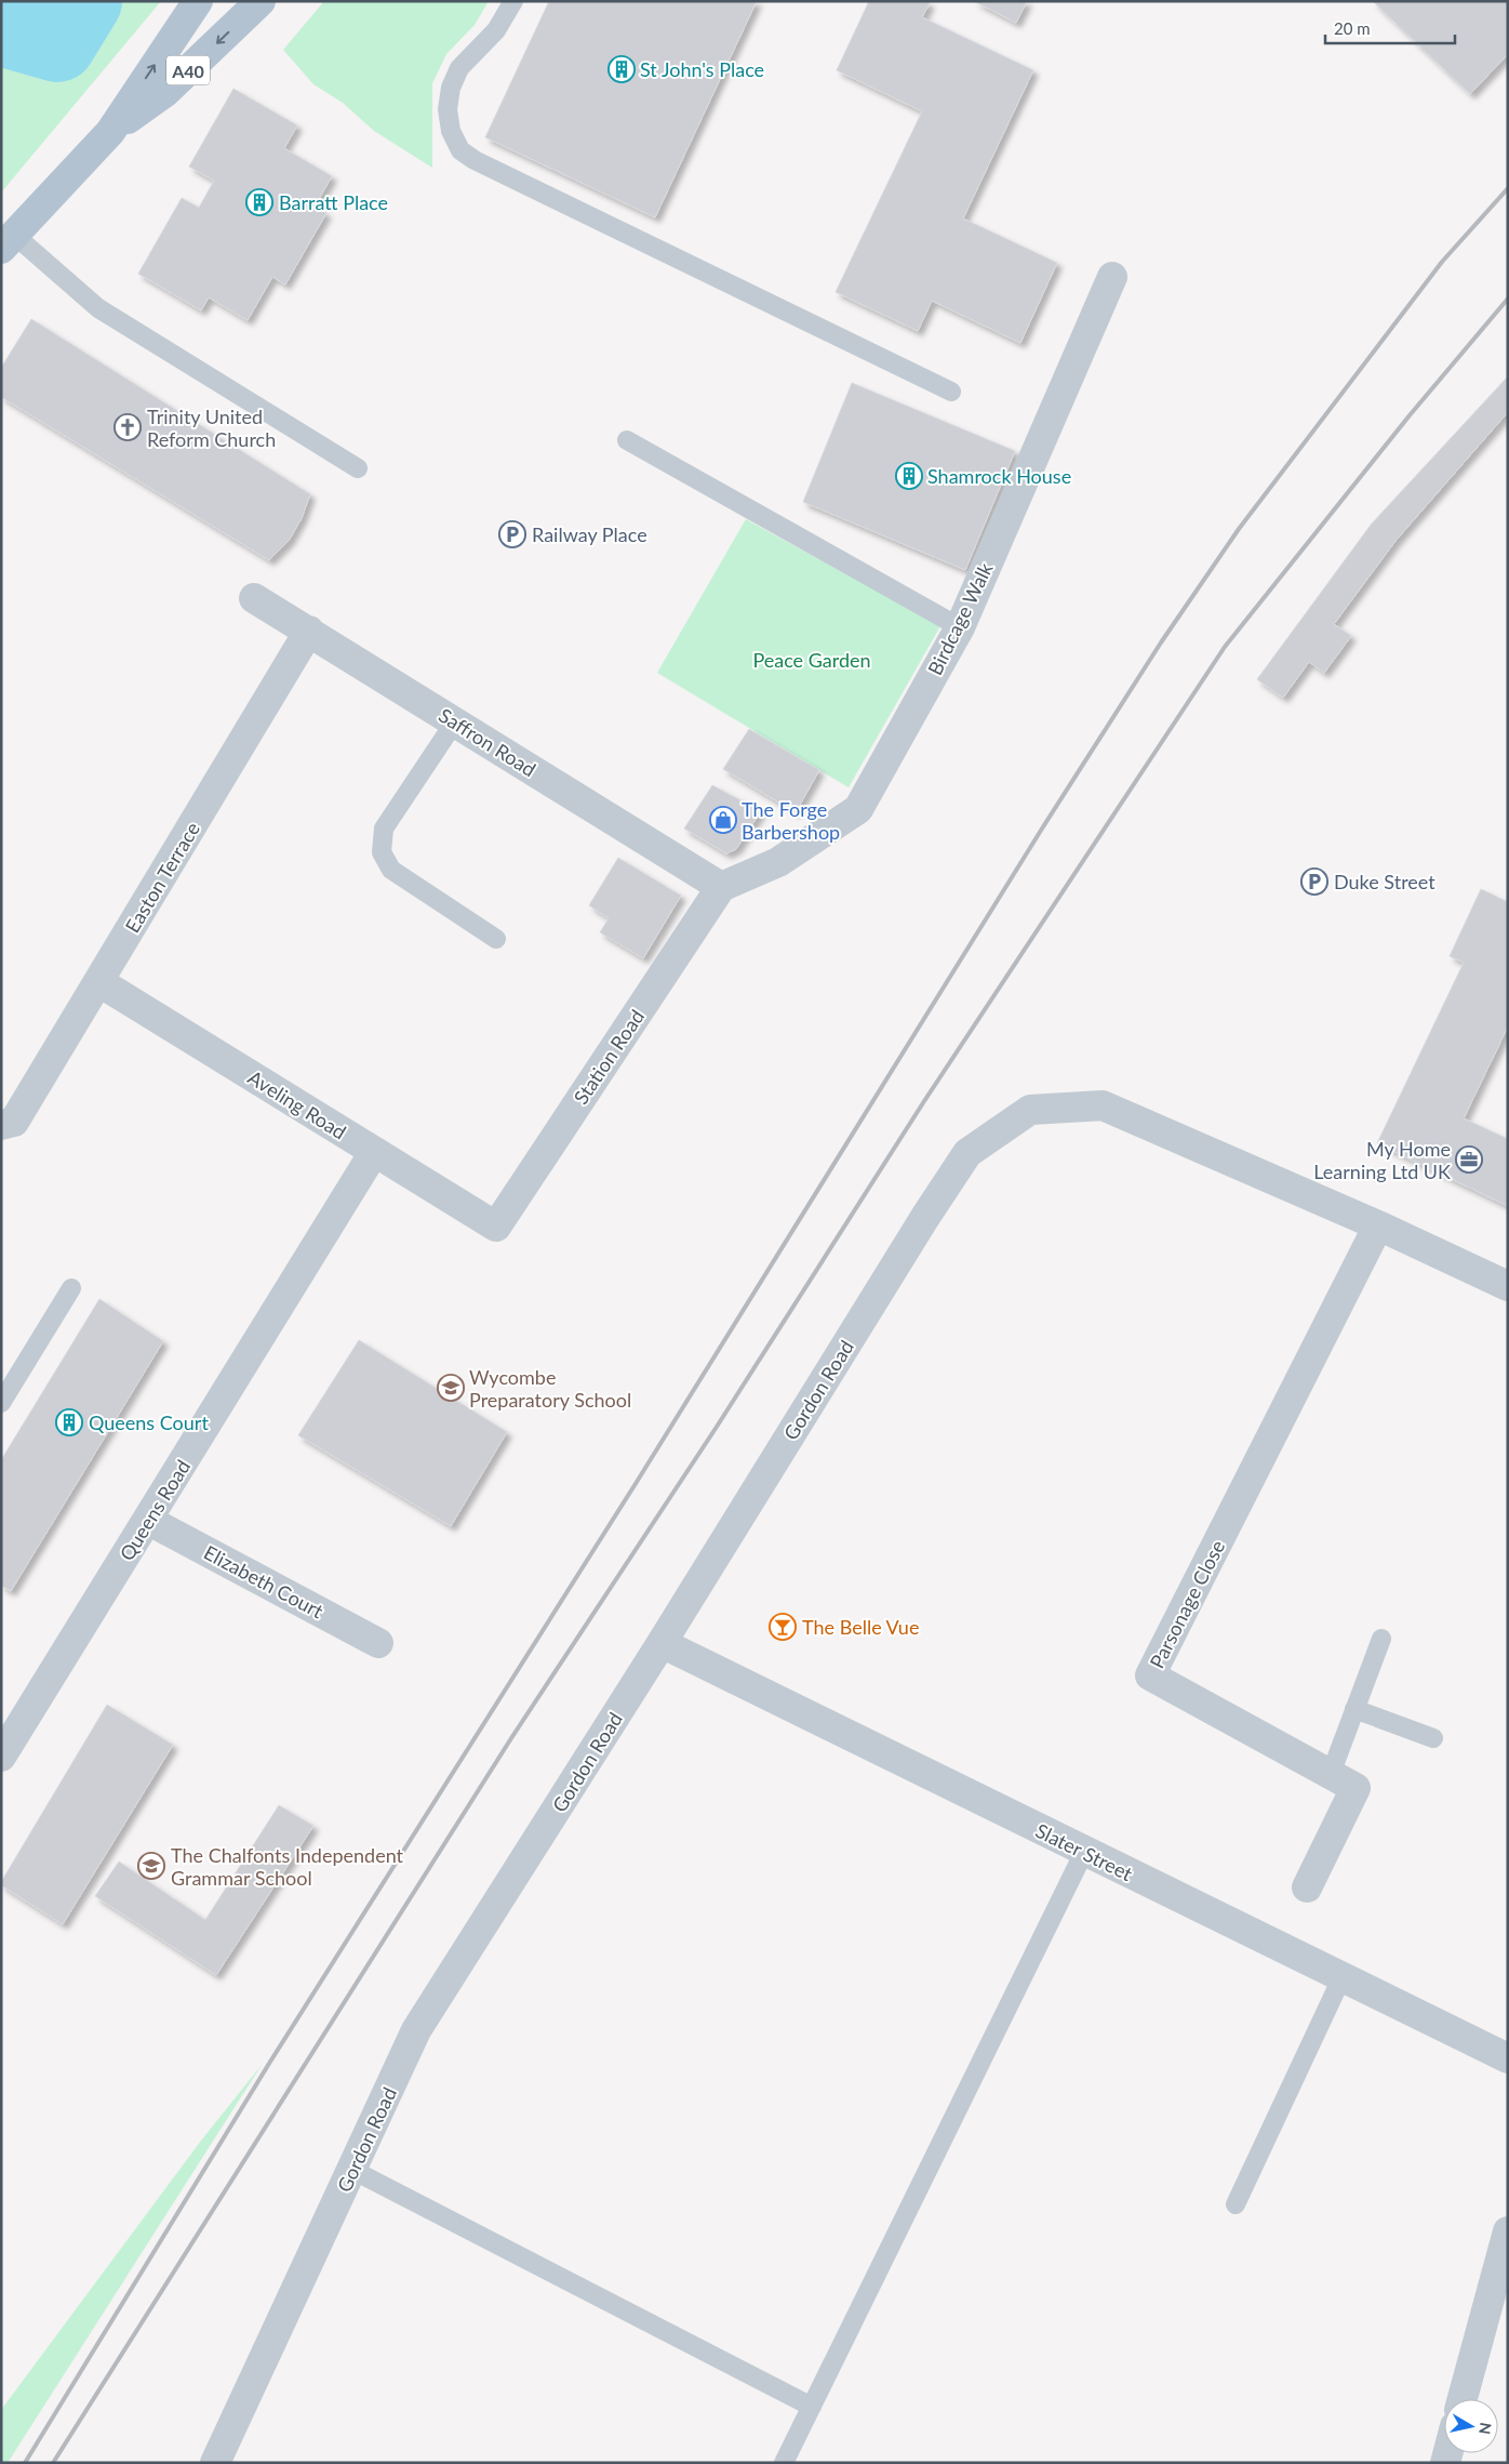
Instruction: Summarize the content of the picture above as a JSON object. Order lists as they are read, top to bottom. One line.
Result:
{"streets":{"main road":["A40"],"street":["Birdcage Walk","Saffron Road","Easton Terrace","Station Road","Aveling Road","Gordon Road","Queens Road","Elizabeth Court","Parsonage Close","Slater Street"]},"crossings":[["Birdcage Walk","Saffron Road"],["Birdcage Walk","Station Road"],["Saffron Road","Easton Terrace"],["Saffron Road","Station Road"],["Easton Terrace","Aveling Road"],["Station Road","Aveling Road"],["Aveling Road","Queens Road"],["Gordon Road","Parsonage Close"],["Gordon Road","Slater Street"],["Queens Road","Elizabeth Court"]],"parks":["Peace Garden"],"places":{"building":["St John's Place","Barratt Place","Shamrock House","Queens Court"],"church":["Trinity United Reform Church"],"parking":["Railway Place","Duke Street"],"shop":["The Forge Barbershop"],"office":["My Home Learning Ltd UK"],"school or university":["Wycombe Preparatory School","The Chalfonts Independent Grammar School"],"bar":["The Belle Vue"]},"scale_bar":"20 m","north":"right"}
